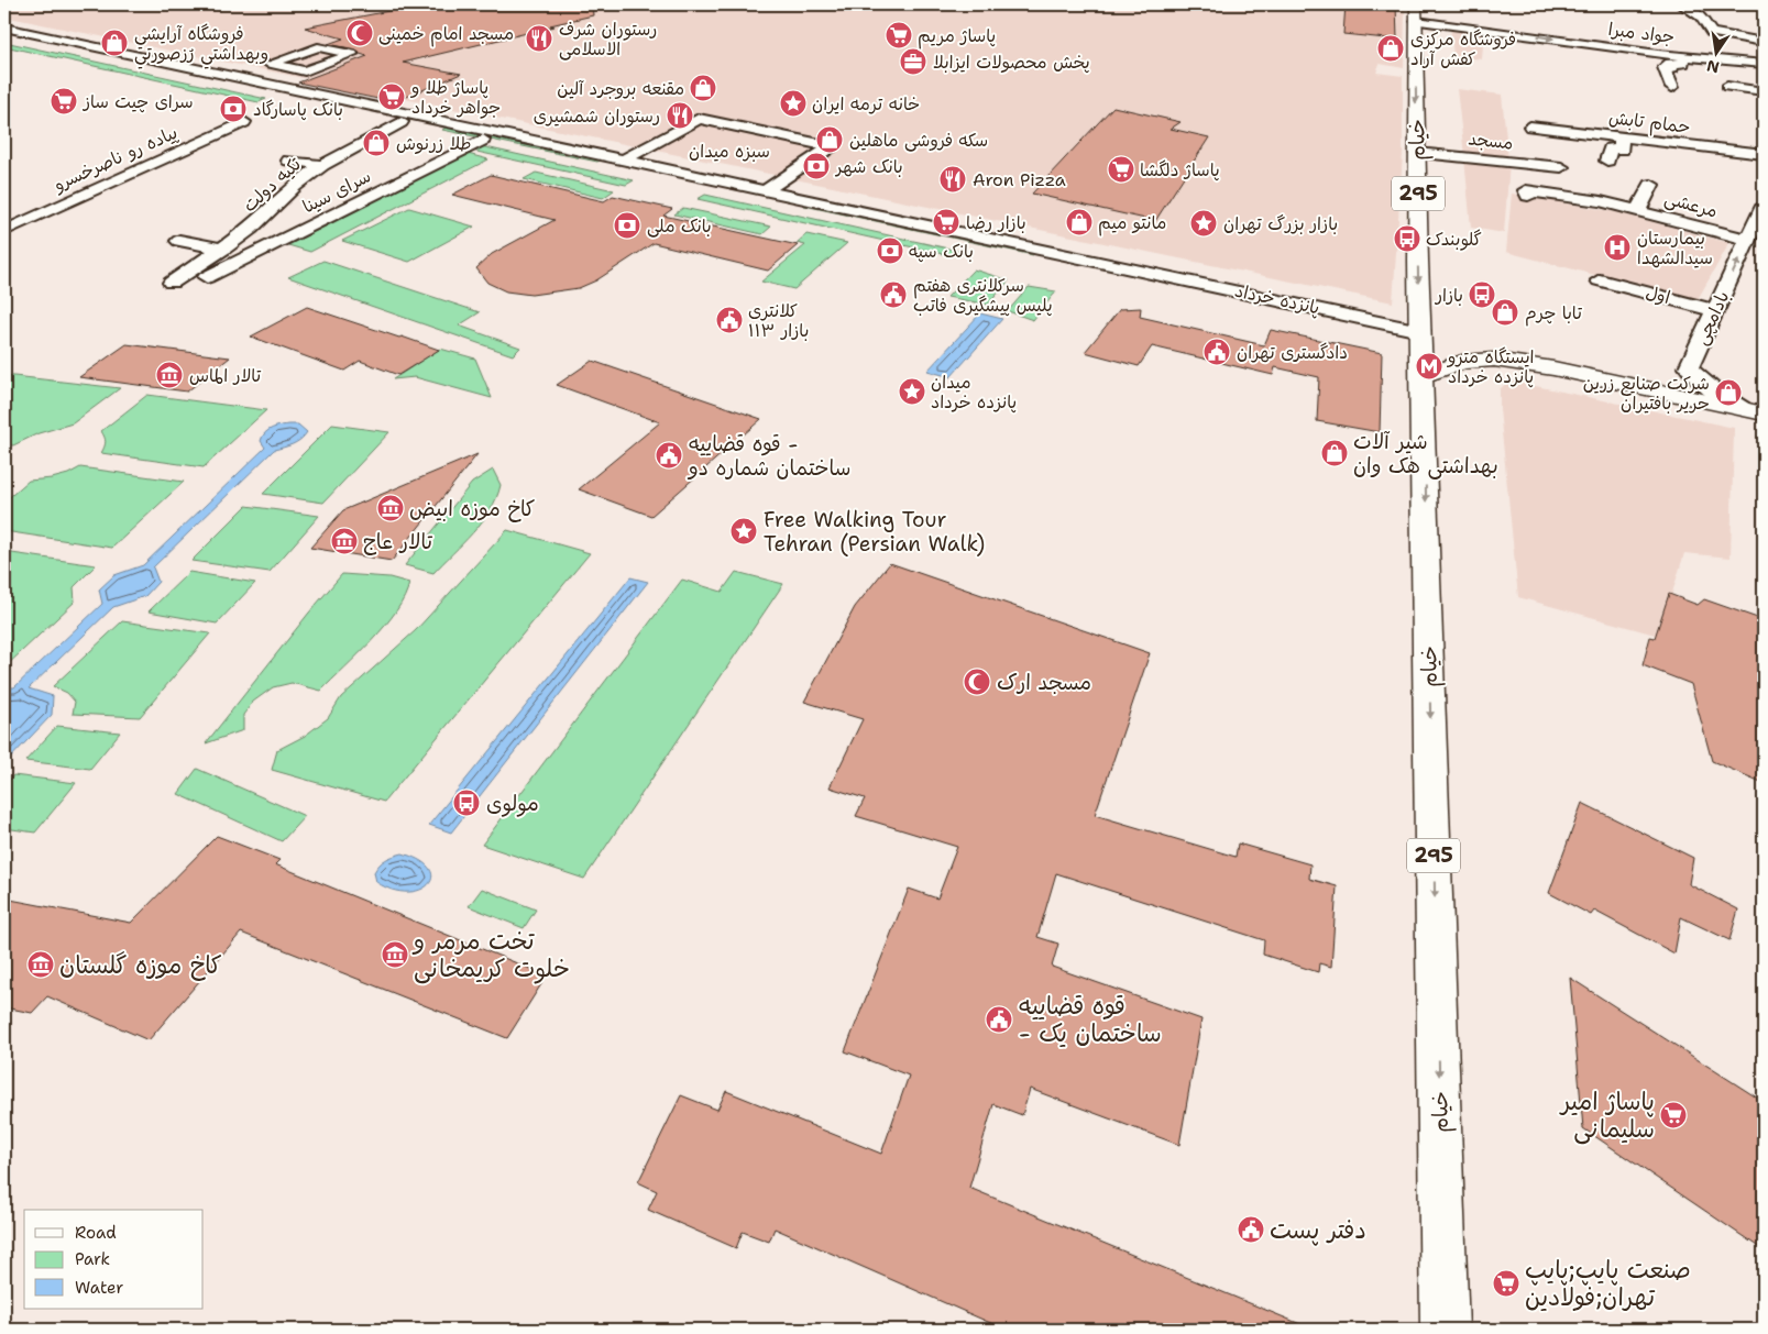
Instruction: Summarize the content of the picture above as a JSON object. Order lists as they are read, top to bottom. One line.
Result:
{"streets":{"main road":["خیام","295"],"street":["جواد مبرا","حمام تابش","مسجد","پیاده رو ناصرخسرو","تکیه دولت","سرای سینا","مرعشی","اول","پانزده خرداد","بادامچی"]},"crossings":[["جواد مبرا","خیام"],["خیام","مسجد"],["خیام","پانزده خرداد"],["مرعشی","بادامچی"],["اول","بادامچی"]],"one_way":["جواد مبرا","خیام"],"districts":["سبزه میدان"],"places":{"mosque":["مسجد امام خمینی","مسجد ارک"],"supermarket":["پاساژ مریم","پاساژ طلا و جواهر خرداد","سرای چیت ساز","پاساژ دلگشا","بازار رضا","پاساژ امیر سلیمانی","صنعت پایپ;پایپ تهران;فولادین"],"restaurant":["رستوران شرف الاسلامی","رستوران شمشيری","Aron Pizza"],"shop":["فروشگاه آرايشي وبهداشتي رُزصورتي","فروشگاه مرکزی کفش آراد","مقنعه بروجرد آلین","سکه فروشی ماهلین","طلا زرنوش","مانتو میم","تابا چرم","شرکت صنایع زرین حریر بافتیران","شیر آلات بهداشتی هک وان"],"office":["پخش محصولات ایزابلا"],"place":["خانه ترمه ایران","بازار بزرگ تهران","میدان پانزده خرداد","Free Walking Tour Tehran (Persian Walk)"],"bank":["بانک پاسارگاد","بانک شهر","بانک ملی","بانک سپه"],"bus stop":["گلوبندک","بازار","مولوى"],"hospital":["بیمارستان سیدالشهدا"],"public building":["سرکلانتری هفتم پلیس پیشگیری فاتب","کلانتری ۱۱۳ بازار","دادگستری تهران","قوه قضاییه - ساختمان شماره دو","قوه قضاییه - ساختمان یک","دفتر پست"],"metro station":["ایستگاه مترو پانزده خرداد"],"museum":["تالار الماس","کاخ موزه ابیض","تالار عاج","تخت مرمر و خلوت کریمخانی","کاخ موزه گلستان"]},"legend":["Road","Park","Water"],"north":"bottom"}
